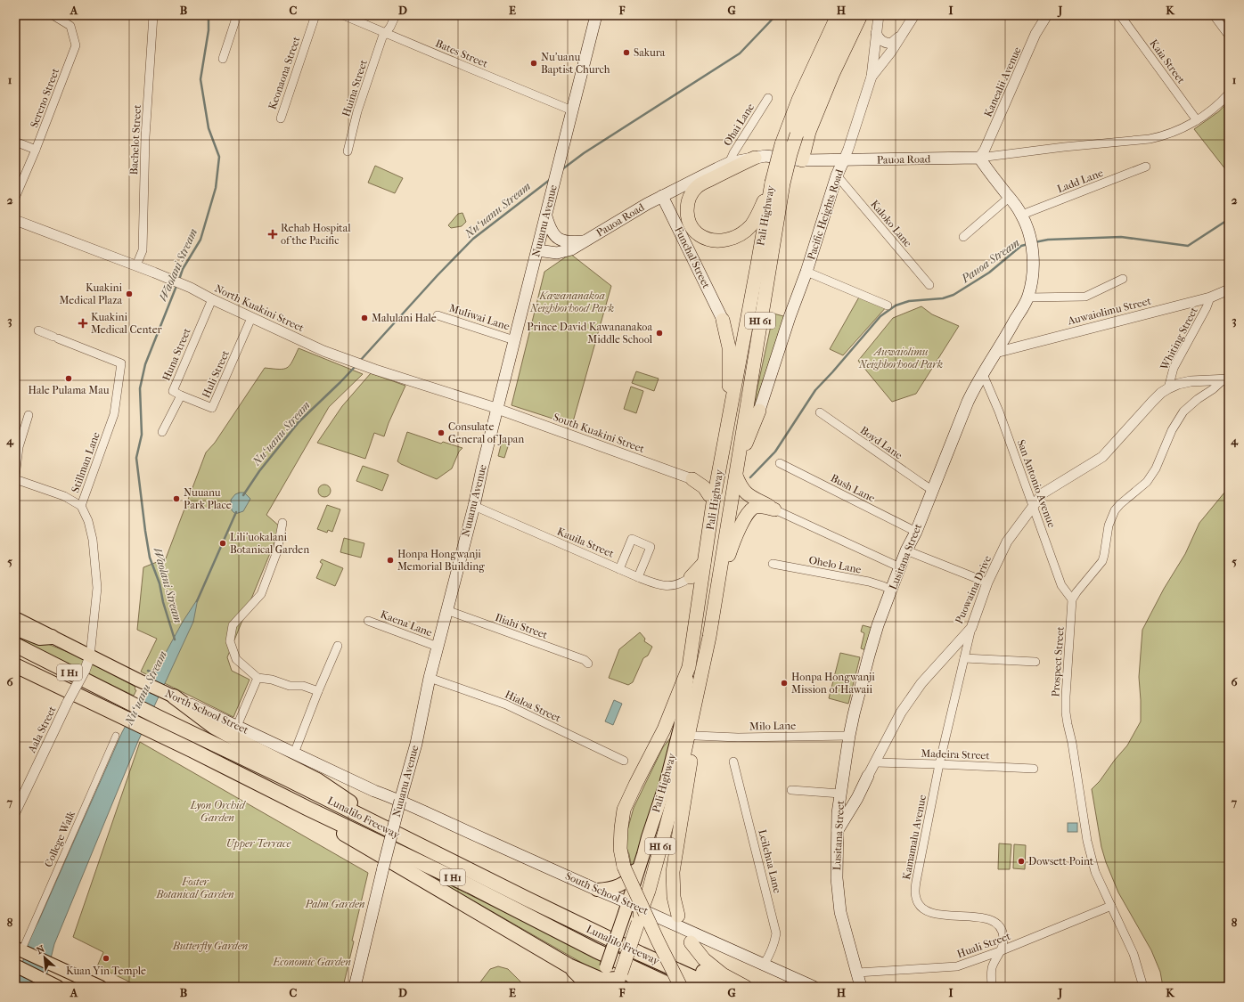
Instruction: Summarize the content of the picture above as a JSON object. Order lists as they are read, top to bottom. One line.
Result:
{"streets":{"highway":["Pali Highway","HI 61","I H1","Lunalilo Freeway"],"main road":["Pauoa Road","Pacific Heights Road","Nuuanu Avenue","Funchal Street","Lusitana Street","North School Street","South School Street"],"street":["Bates Street","Kaia Street","Keonaona Street","Kanealii Avenue","Huina Street","Sereno Street","Ohai Lane","Bachelot Street","Ladd Lane","Kaloko Lane","North Kuakini Street","Auwaiolimu Street","Muliwai Lane","Whiting Street","Huna Street","Huli Street","South Kuakini Street","Boyd Lane","Stillman Lane","San Antonio Avenue","Bush Lane","Kauila Street","Ohelo Lane","Puowaina Drive","Kaena Lane","Iliahi Street","Prospect Street","Hialoa Street","Milo Lane","Aala Street","Madeira Street","Kamamalu Avenue","College Walk","Leilehua Lane","Huali Street"]},"crossings":[["Bates Street","Huina Street"],["Bates Street","Nuuanu Avenue"],["Kaia Street","Pauoa Road"],["Kanealii Avenue","Pauoa Road"],["Kanealii Avenue","Lusitana Street"],["Ohai Lane","Pauoa Road"],["Bachelot Street","North Kuakini Street"],["Pauoa Road","Pacific Heights Road"],["Pauoa Road","Nuuanu Avenue"],["Pauoa Road","Funchal Street"],["Pauoa Road","Lusitana Street"],["Ladd Lane","Lusitana Street"],["Pacific Heights Road","Kaloko Lane"],["Pali Highway","South School Street"],["Nuuanu Avenue","North Kuakini Street"],["Nuuanu Avenue","Muliwai Lane"],["Nuuanu Avenue","South Kuakini Street"],["Nuuanu Avenue","Kauila Street"],["Nuuanu Avenue","Kaena Lane"],["Nuuanu Avenue","Iliahi Street"],["Nuuanu Avenue","Hialoa Street"],["Nuuanu Avenue","North School Street"],["Nuuanu Avenue","South School Street"],["North Kuakini Street","Huna Street"],["North Kuakini Street","Huli Street"],["North Kuakini Street","South Kuakini Street"],["Auwaiolimu Street","Whiting Street"],["Auwaiolimu Street","Lusitana Street"],["Whiting Street","Puowaina Drive"],["Huna Street","Huli Street"],["Boyd Lane","Lusitana Street"],["Stillman Lane","North School Street"],["Stillman Lane","Aala Street"],["San Antonio Avenue","Lusitana Street"],["San Antonio Avenue","Puowaina Drive"],["San Antonio Avenue","Prospect Street"],["Bush Lane","Lusitana Street"],["Lusitana Street","Ohelo Lane"],["Lusitana Street","Milo Lane"],["Lusitana Street","Huali Street"],["Puowaina Drive","Madeira Street"],["Puowaina Drive","Kamamalu Avenue"],["Prospect Street","Huali Street"],["North School Street","Aala Street"],["North School Street","South School Street"],["Madeira Street","Kamamalu Avenue"],["Kamamalu Avenue","Huali Street"],["Leilehua Lane","South School Street"]],"water":["Nuʻuanu Stream","Pauoa Stream","Waolani Stream"],"parks":["Kawananakoa Neighborhood Park","Auwaiolimu Neighborhood Park","Lyon Orchid Garden","Upper Terrace","Foster Botanical Garden","Palm Garden","Butterfly Garden","Economic Garden"],"places":{"other":["Sakura","Nu'uanu Baptist Church","Kuakini Medical Plaza","Malulani Hale","Prince David Kawananakoa Middle School","Hale Pulama Mau","Consulate General of Japan","Nuuanu Park Place","Lili'uokalani Botanical Garden","Honpa Hongwanji Memorial Building","Honpa Hongwanji Mission of Hawaii","Dowsett Point","Kuan Yin Temple"],"health":["Rehab Hospital of the Pacific","Kuakini Medical Center"]},"north":"top left","grid":{"columns":["A","B","C","D","E","F","G","H","I","J","K"],"rows":["1","2","3","4","5","6","7","8"]}}
